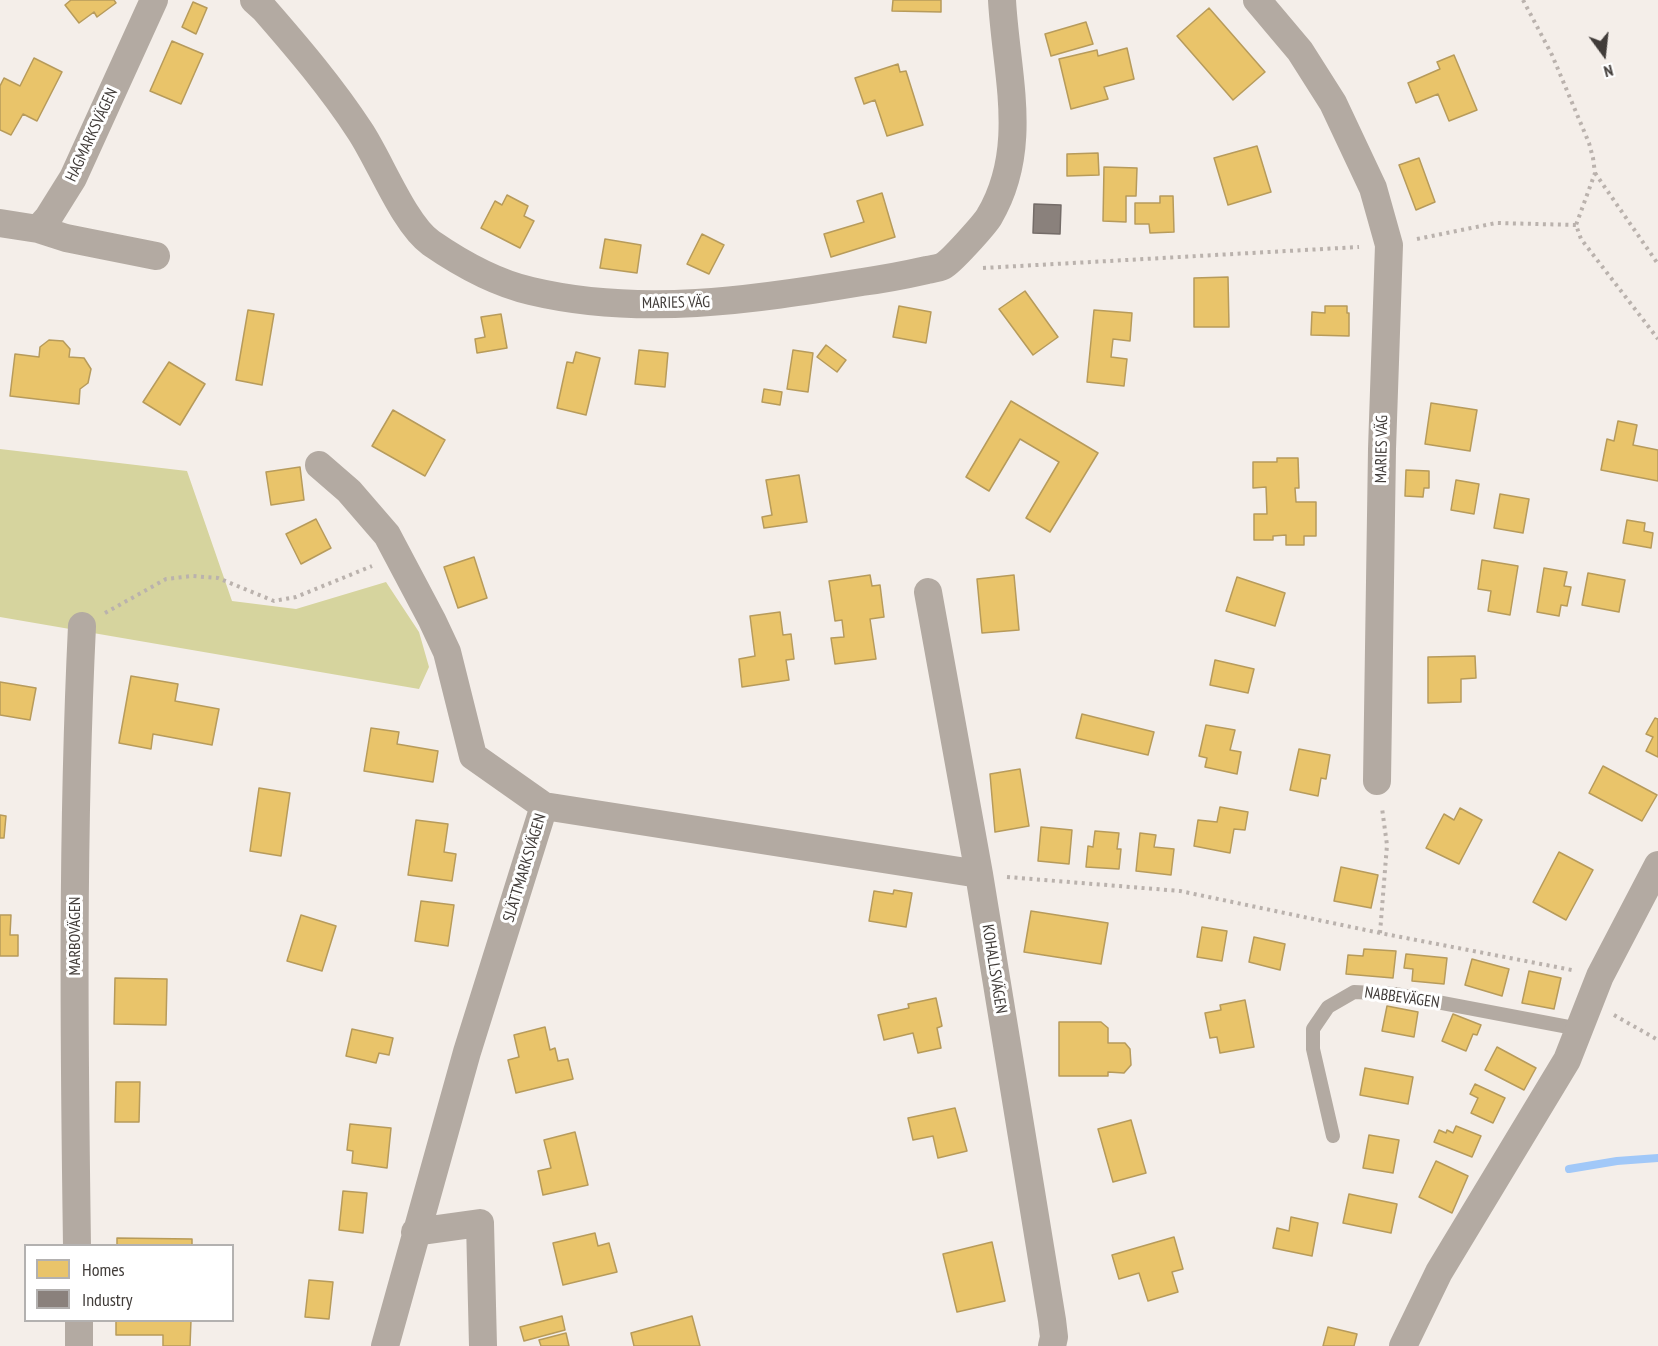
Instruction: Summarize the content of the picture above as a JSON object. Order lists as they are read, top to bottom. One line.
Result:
{"streets":{"street":["HAGMARKSVÄGEN","MARIES VÄG","SLÄTTMARKSVÄGEN","MARBOVÄGEN","KOHALLSVÄGEN"],"lane":["NABBEVÄGEN"]},"legend":["Homes","Industry"],"north":"bottom"}
